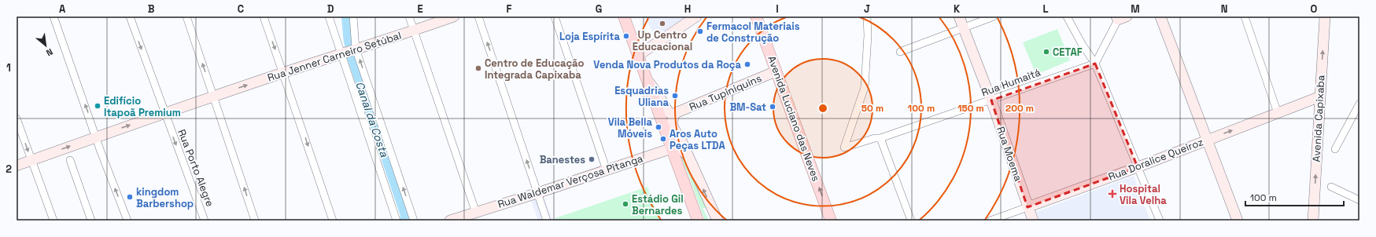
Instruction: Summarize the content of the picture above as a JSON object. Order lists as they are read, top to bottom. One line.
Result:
{"streets":{"main road":["Avenida Luciano das Neves"],"street":["Rua Jenner Carneiro Setúbal","Rua Humaitá","Rua Tupiniquins","Avenida Capixaba","Rua Moema","Rua Doralice Queiroz","Rua Porto Alegre","Rua Waldemar Verçosa Pitanga"]},"crossings":[["Rua Jenner Carneiro Setúbal","Rua Porto Alegre"],["Rua Humaitá","Rua Moema"],["Rua Tupiniquins","Avenida Luciano das Neves"],["Avenida Capixaba","Rua Doralice Queiroz"],["Rua Moema","Rua Doralice Queiroz"]],"one_way":["Rua Jenner Carneiro Setúbal","Avenida Luciano das Neves"],"water":["Canal da Costa"],"places":{"other":["Up Centro Educacional","Fermacol Materiais de Construção","Loja Espírita","CETAF","Venda Nova Produtos da Roça","Centro de Educação Integrada Capixaba","Esquadrias Uliana","Edifício Itapoã Premium","BM-Sat","Vila Bella Móveis","Aros Auto Peças LTDA","Banestes","kingdom Barbershop","Estádio Gil Bernardes"],"health":["Hospital Vila Velha"]},"scale_bar":"100 m","north":"bottom right","grid":{"columns":["A","B","C","D","E","F","G","H","I","J","K","L","M","N","O"],"rows":["1","2"]},"rings":["50 m","100 m","150 m","200 m"]}
